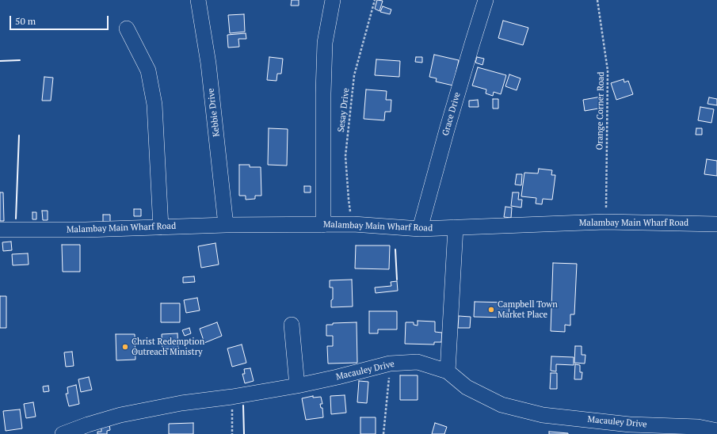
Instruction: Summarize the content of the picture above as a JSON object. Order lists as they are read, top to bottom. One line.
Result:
{"streets":{"street":["Kebbie Drive","Grace Drive","Malambay Main Wharf Road","Macauley Drive"],"path":["Sesay Drive","Orange Corner Road"]},"crossings":[["Sesay Drive","Malambay Main Wharf Road"],["Orange Corner Road","Malambay Main Wharf Road"],["Kebbie Drive","Malambay Main Wharf Road"],["Grace Drive","Malambay Main Wharf Road"]],"places":["Campbell Town Market Place","Christ Redemption Outreach Ministry"],"scale_bar":"50 m"}
